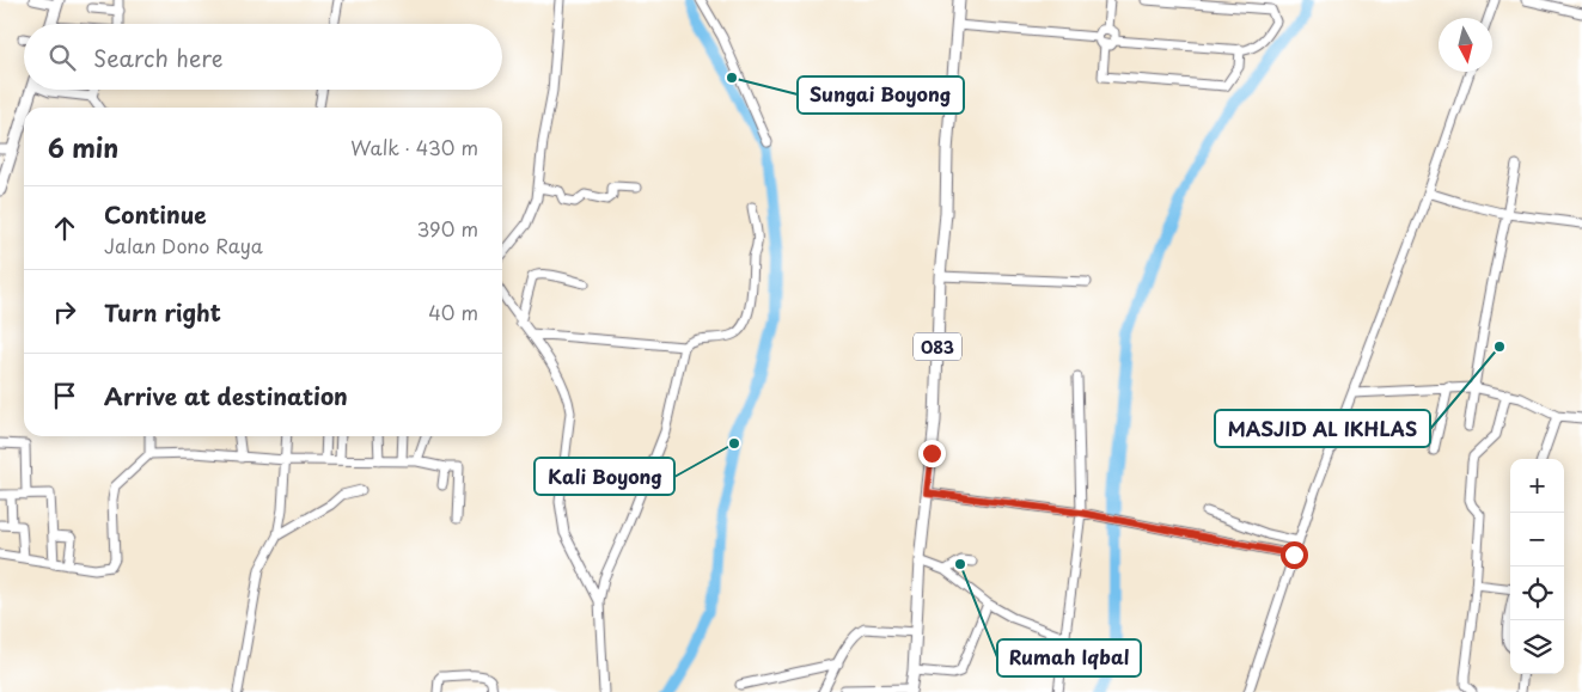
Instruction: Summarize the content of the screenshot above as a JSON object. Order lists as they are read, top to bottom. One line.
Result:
{"streets":{"main road":["083"]},"places":["Sungai Boyong","MASJID AL IKHLAS","Kali Boyong","Rumah Iqbal"],"north":"bottom","page":{"search":"Search here","heading":["6 min","Walk · 430 m"],"list":[["Continue","Jalan Dono Raya","390 m"],["Turn right","40 m"],"Arrive at destination"],"map_buttons":["+","−"]}}
